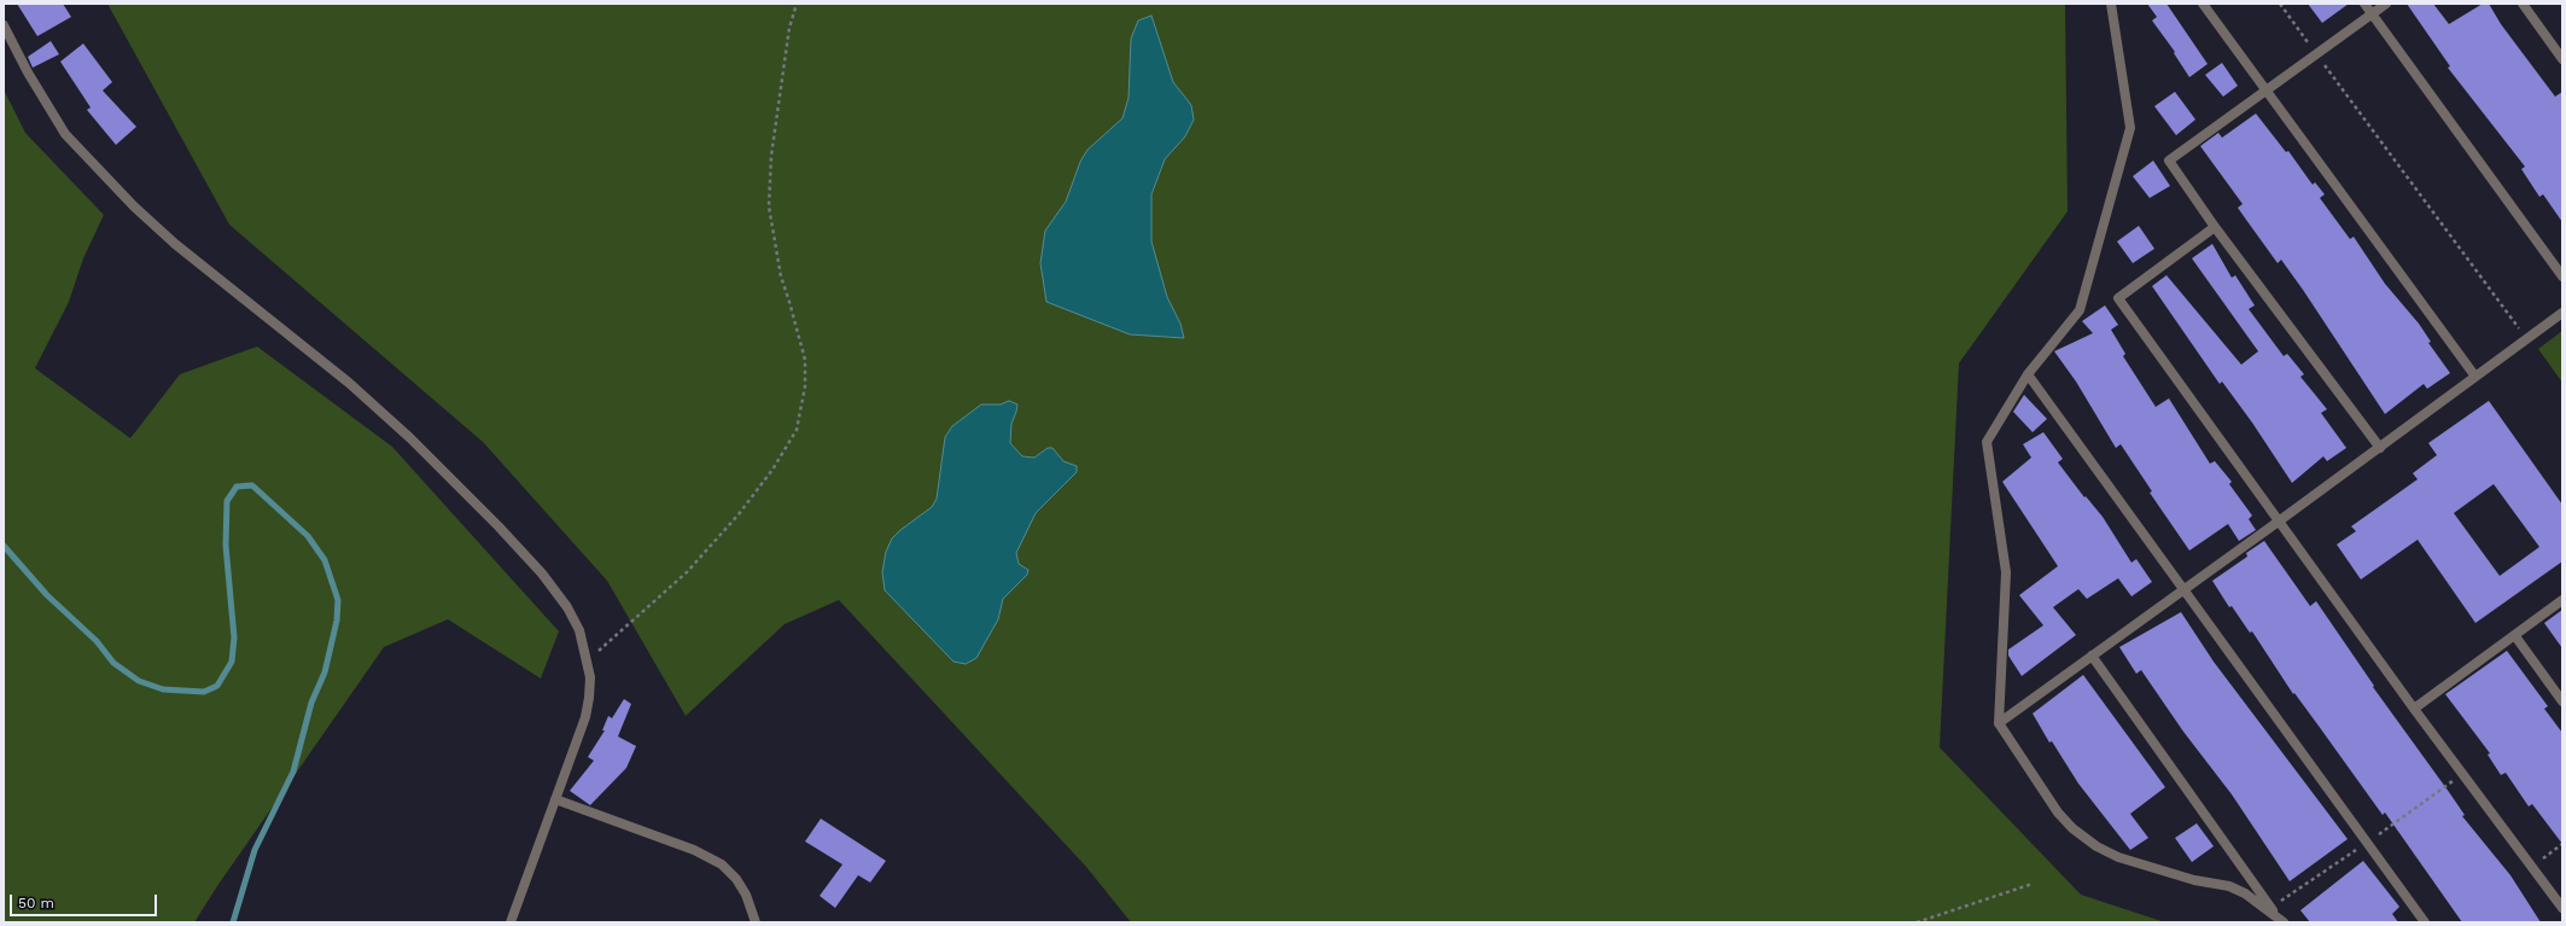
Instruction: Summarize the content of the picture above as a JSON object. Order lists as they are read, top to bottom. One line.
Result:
{"scale_bar":"50 m"}
